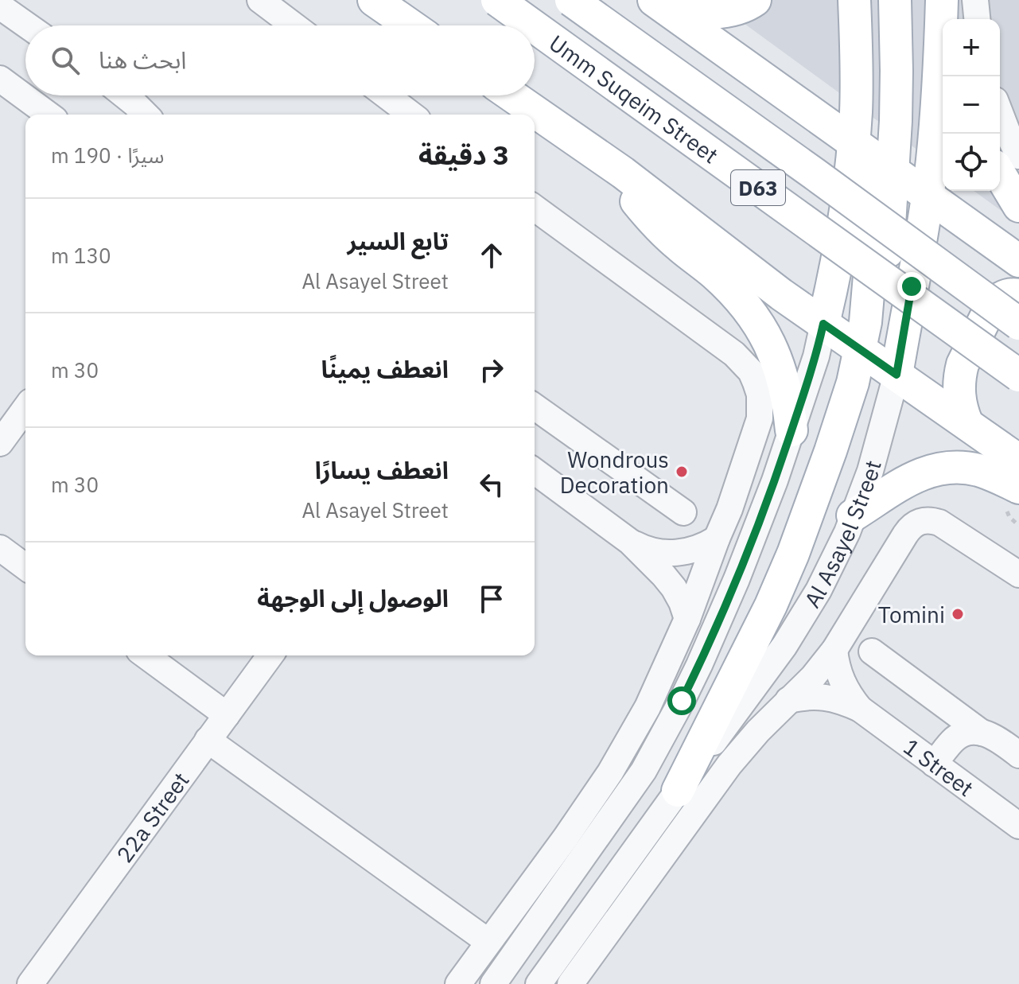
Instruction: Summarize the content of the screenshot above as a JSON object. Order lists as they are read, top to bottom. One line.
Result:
{"streets":{"main road":["Umm Suqeim Street","D63","Al Asayel Street"],"street":["1 Street","22a Street"]},"places":["Wondrous Decoration","Tomini"],"page":{"map_buttons":["+","−"],"search":"ابحث هنا","heading":["3 دقيقة","سيرًا · 190 m"],"list":[["تابع السير","Al Asayel Street","130 m"],["انعطف يمينًا","30 m"],["انعطف يسارًا","Al Asayel Street","30 m"],"الوصول إلى الوجهة"]}}
